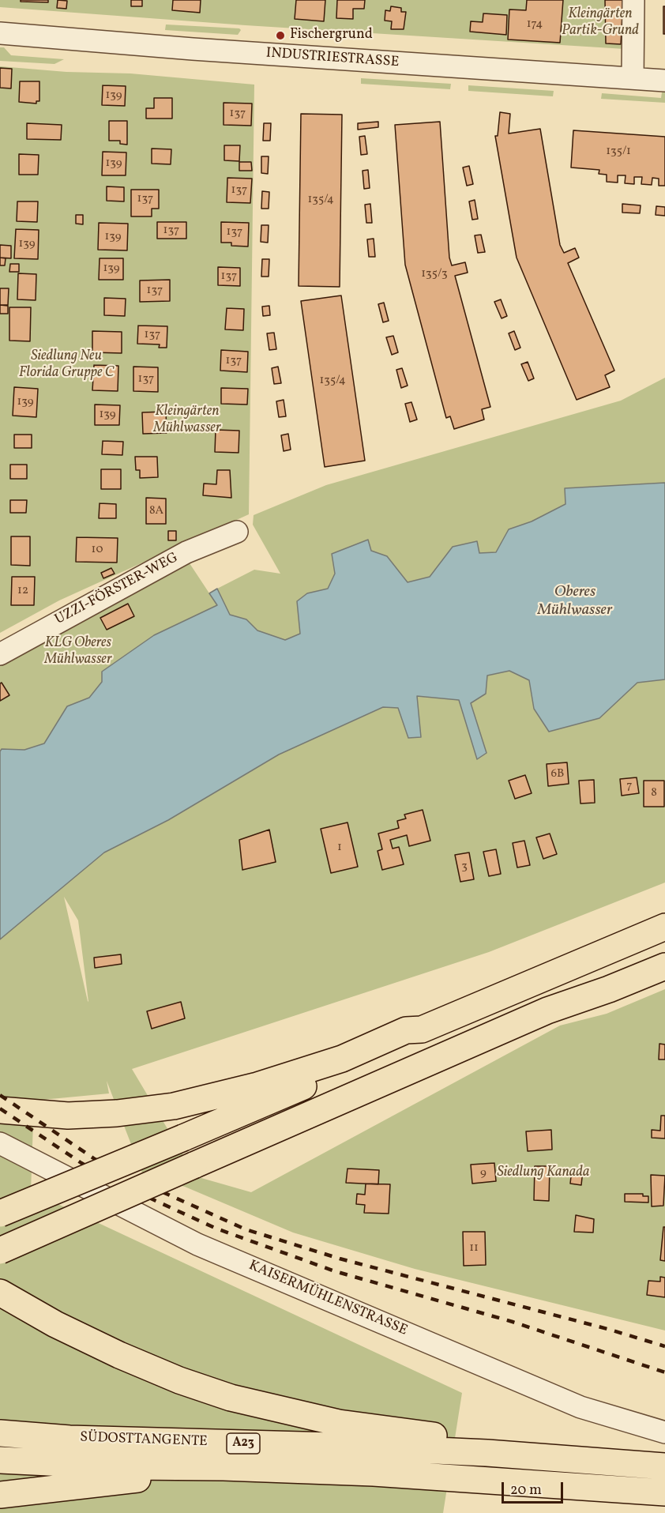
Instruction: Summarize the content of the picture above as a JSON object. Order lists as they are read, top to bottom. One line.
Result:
{"streets":{"highway":["SÜDOSTTANGENTE","A23"],"street":["INDUSTRIESTRASSE","UZZI-FÖRSTER-WEG","KAISERMÜHLENSTRASSE"]},"crossings":[["SÜDOSTTANGENTE","A23"]],"water":["Oberes Mühlwasser"],"parks":["Kleingärten Partik-Grund","Siedlung Neu Florida Gruppe C","Kleingärten Mühlwasser","KLG Oberes Mühlwasser","Siedlung Kanada"],"places":["Fischergrund"],"house_numbers":["174","139","137","135/1","139","137","137","135/4","137","137","139","139","139","135/3","137","137","137","137","137","135/4","139","139","8A","10","12","6B","7","8","1","3","9","11"],"scale_bar":"20 m"}
